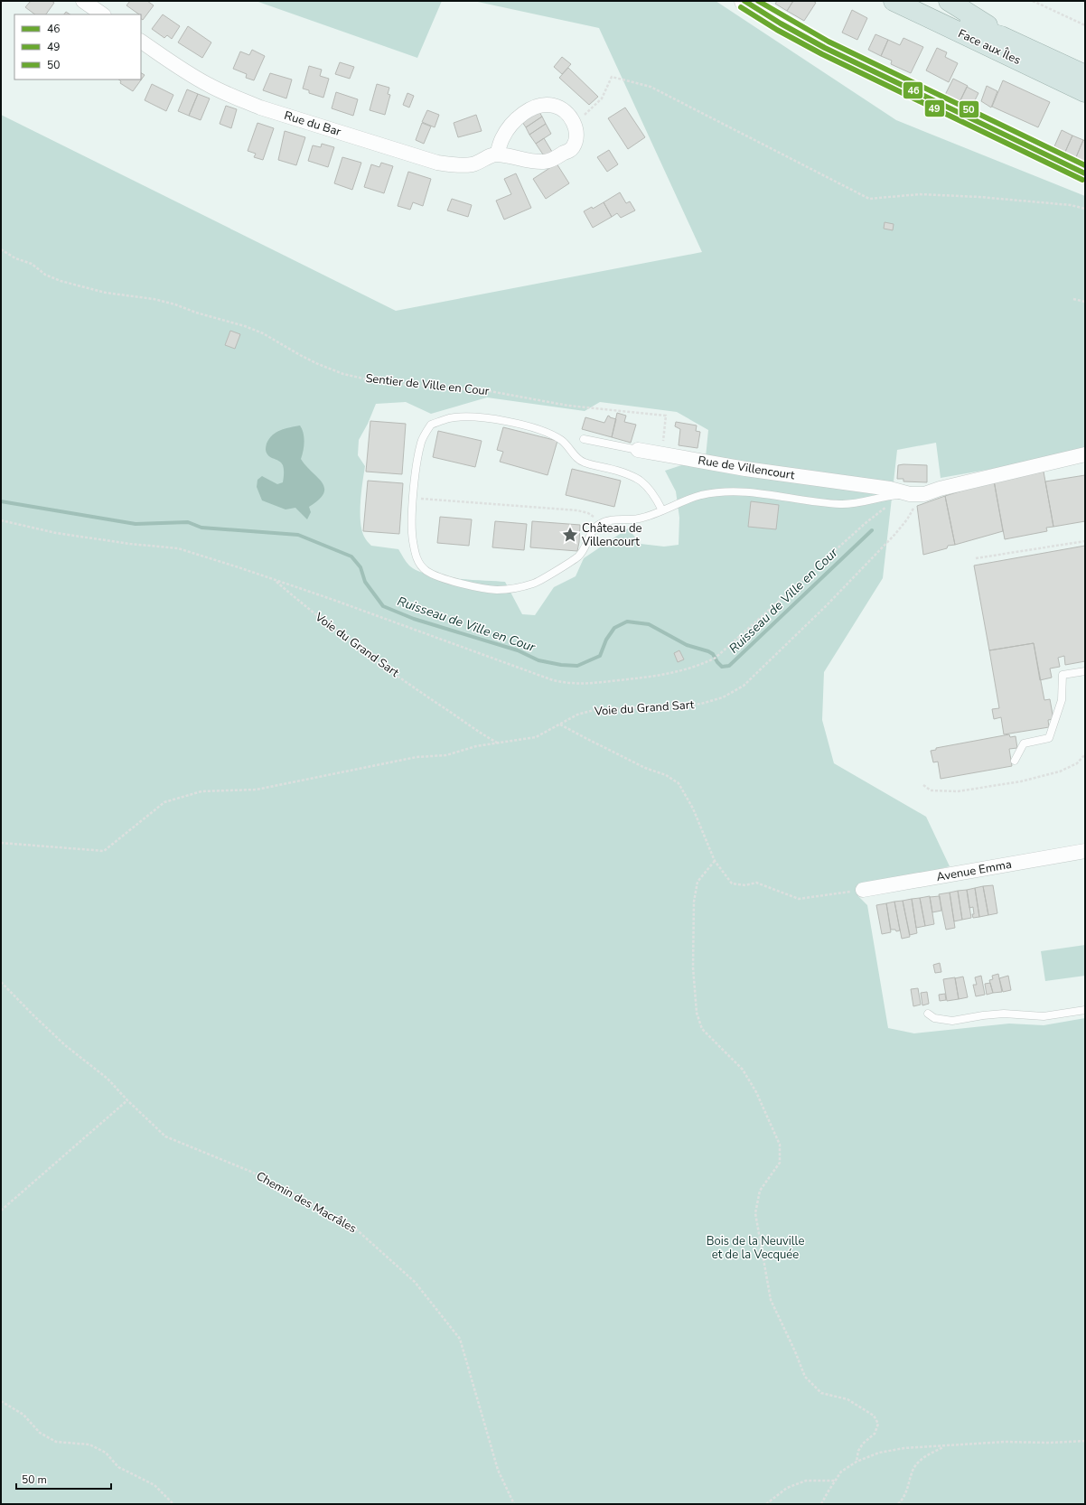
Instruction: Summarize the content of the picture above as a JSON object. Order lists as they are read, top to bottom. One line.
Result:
{"streets":{"highway":["Face aux Îles"],"street":["Rue du Bar","Rue de Villencourt","Avenue Emma"],"path":["Sentier de Ville en Cour","Voie du Grand Sart","Chemin des Macrâles"]},"crossings":[["Sentier de Ville en Cour","Rue de Villencourt"],["Rue de Villencourt","Voie du Grand Sart"]],"water":["Ruisseau de Ville en Cour"],"parks":["Bois de la Neuville et de la Vecquée"],"places":{"place":["Château de Villencourt"]},"lines":["transit line 46","transit line 50","transit line 49"],"legend":["46","49","50"],"scale_bar":"50 m"}
